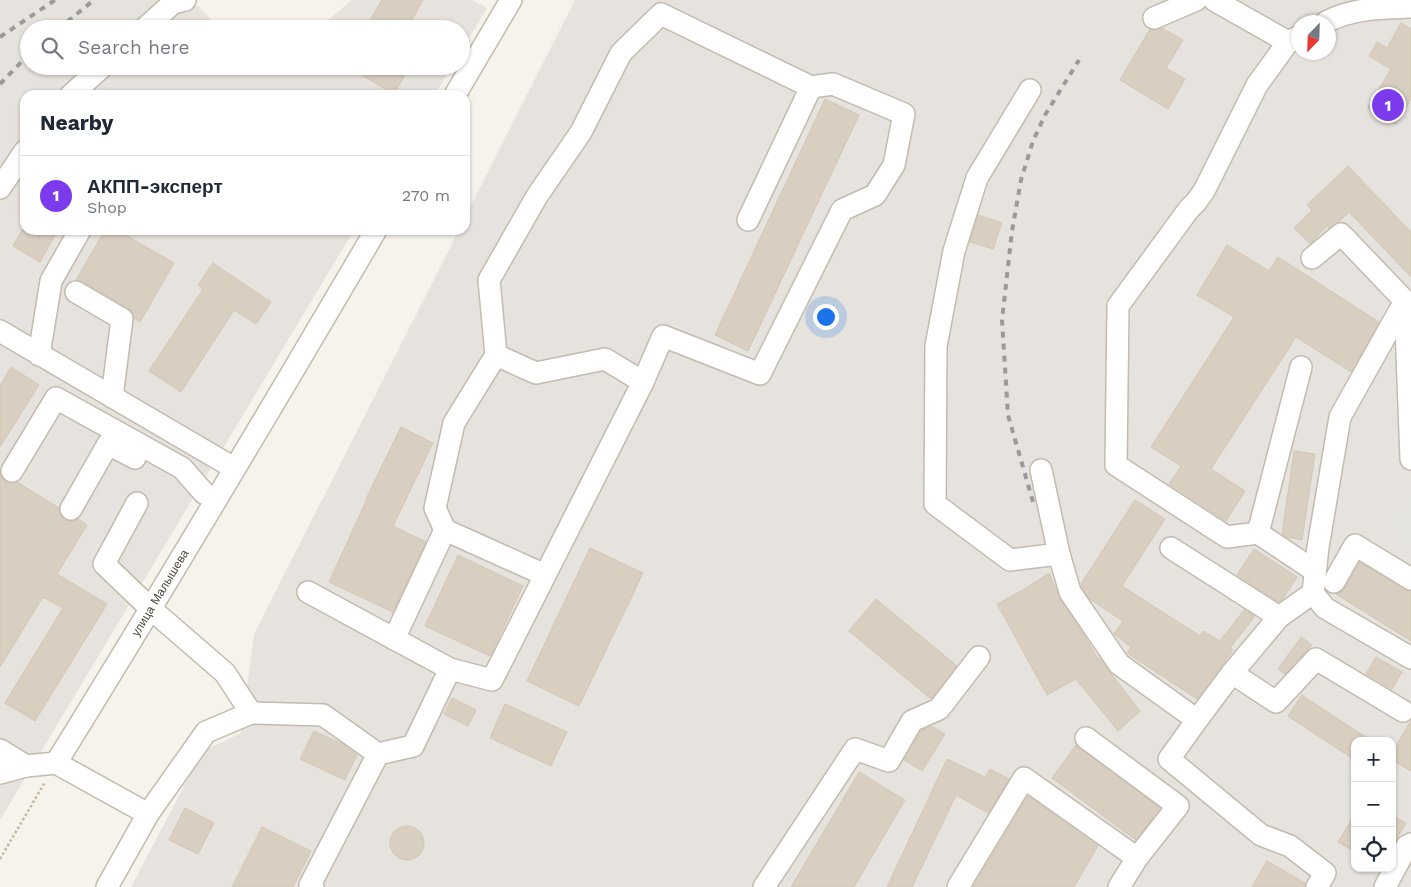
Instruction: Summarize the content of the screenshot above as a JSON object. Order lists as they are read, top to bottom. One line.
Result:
{"streets":{"street":["улица Малышева"]},"north":"bottom left","page":{"search":"Search here","pins":"1","heading":"Nearby","list":[{"mark":"1","name":"АКПП-эксперт","note":"Shop","value":"270 m"}],"map_buttons":["+","−"]}}
